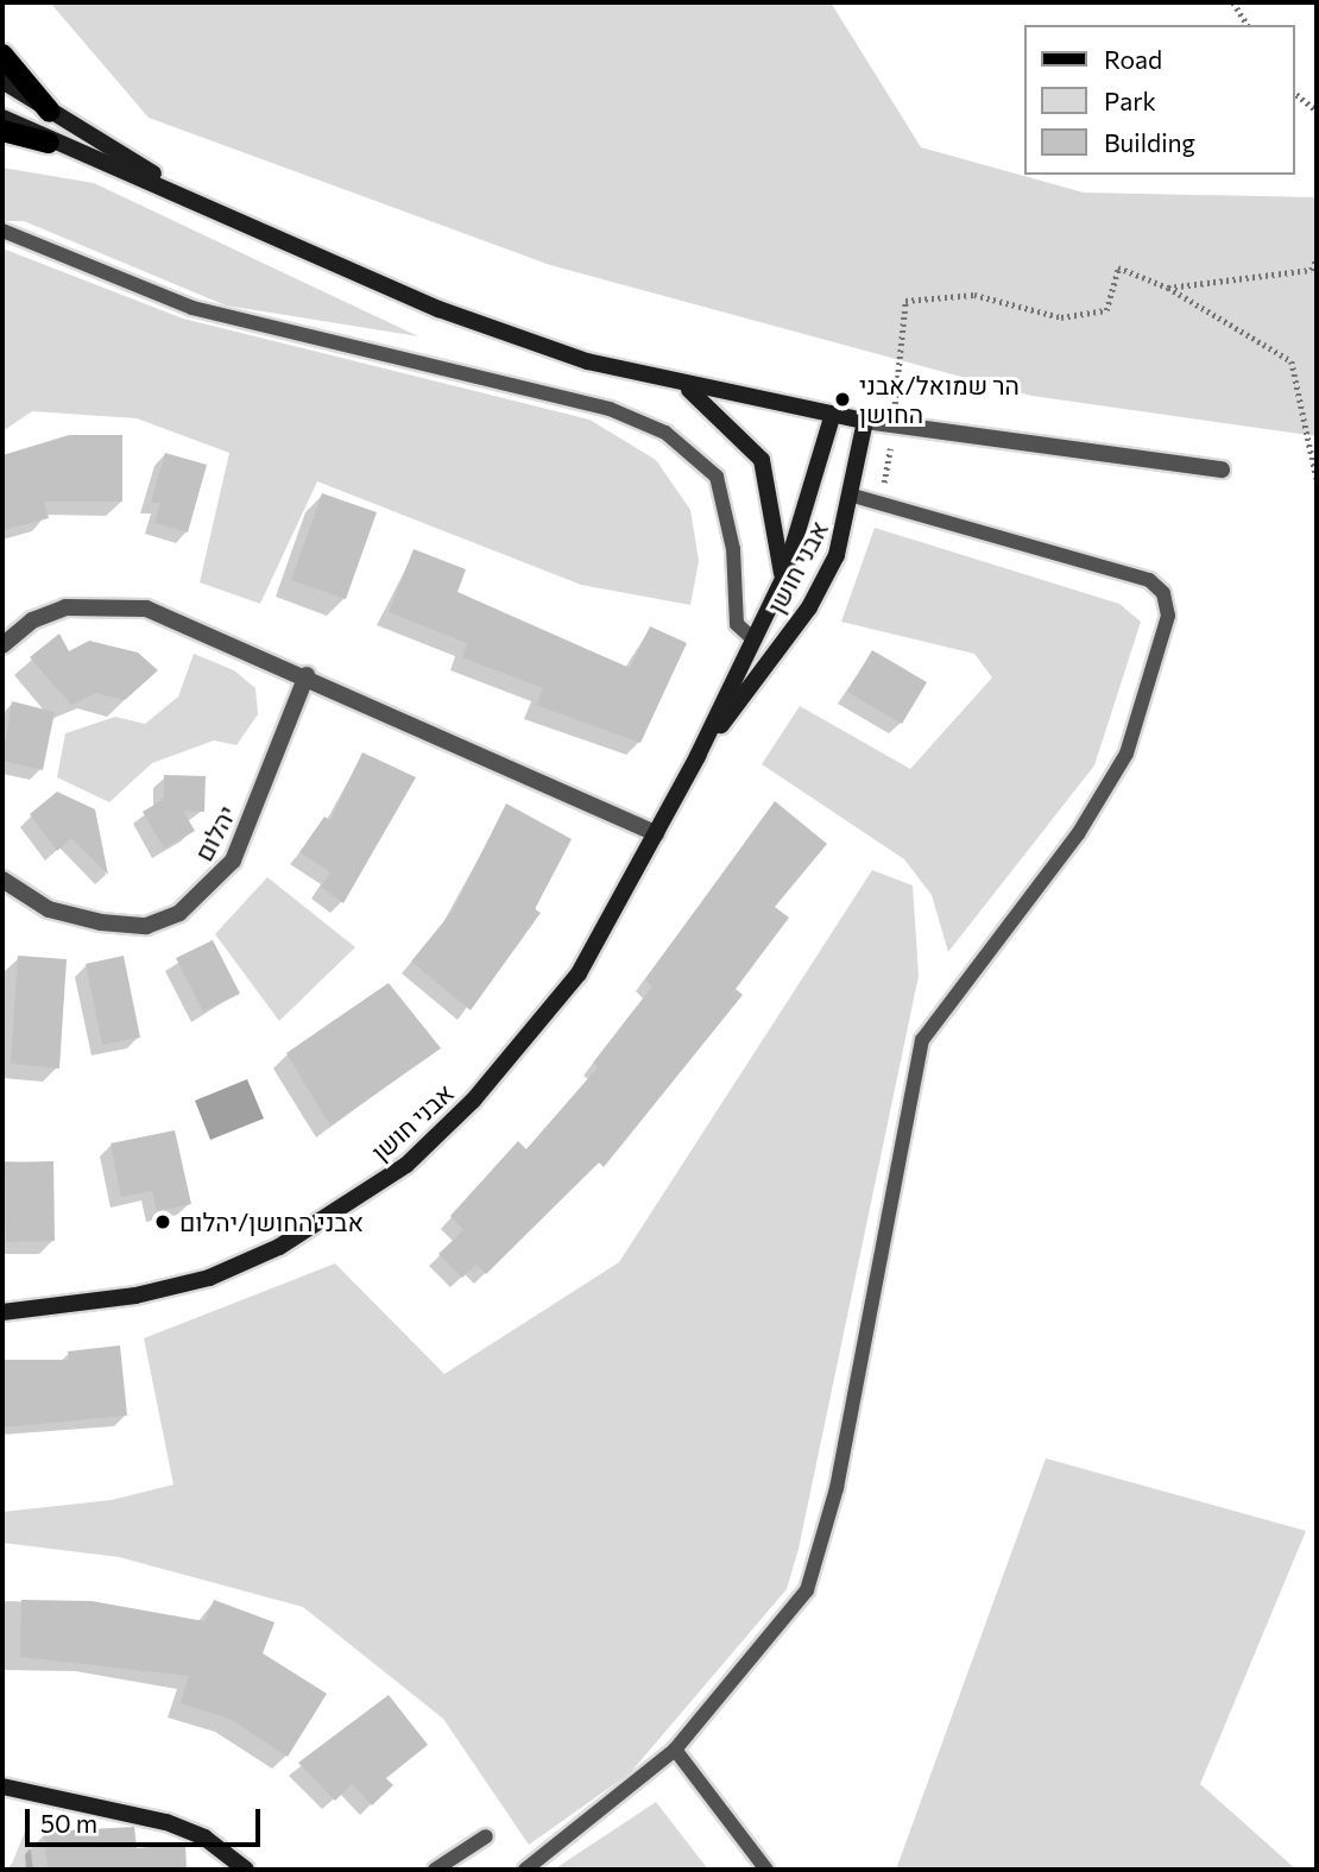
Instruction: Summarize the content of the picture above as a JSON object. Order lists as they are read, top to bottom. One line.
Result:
{"streets":{"street":["אבני חושן","יהלום"]},"places":["הר שמואל/אבני החושן","אבני החושן/יהלום"],"legend":["Road","Park","Building"],"scale_bar":"50 m"}
